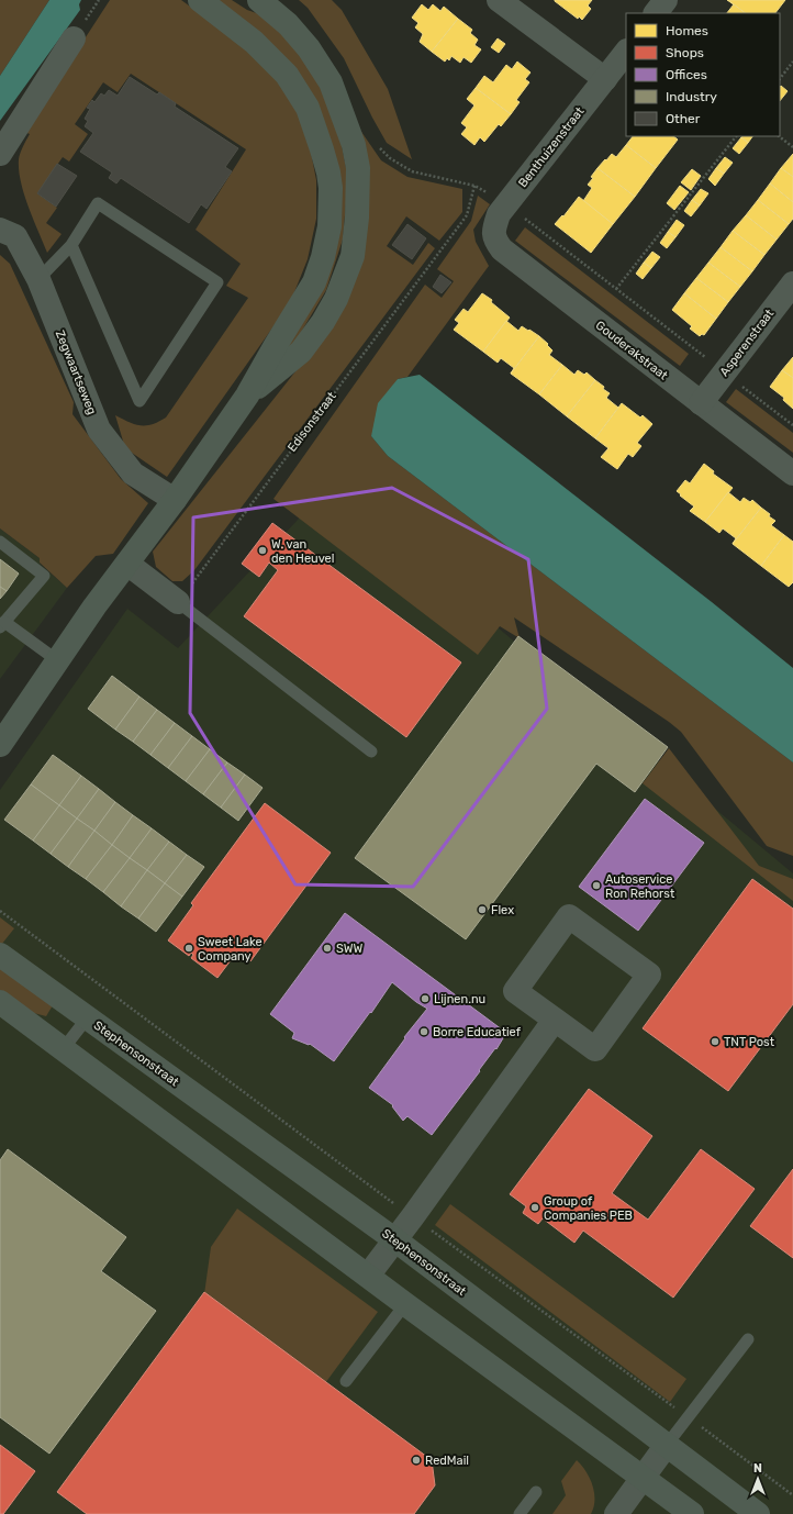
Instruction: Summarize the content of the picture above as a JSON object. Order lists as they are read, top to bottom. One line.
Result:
{"streets":{"street":["Benthuizenstraat","Asperenstraat","Gouderakstraat","Zegwaartseweg","Stephensonstraat"],"path":["Edisonstraat"]},"crossings":[["Benthuizenstraat","Gouderakstraat"],["Asperenstraat","Gouderakstraat"]],"places":["W. van den Heuvel","Autoservice Ron Rehorst","Flex","Sweet Lake Company","SWW","Lijnen.nu","Borre Educatief","TNT Post","Group of Companies PEB","RedMail"],"legend":["Homes","Shops","Offices","Industry","Other"],"north":"top"}
